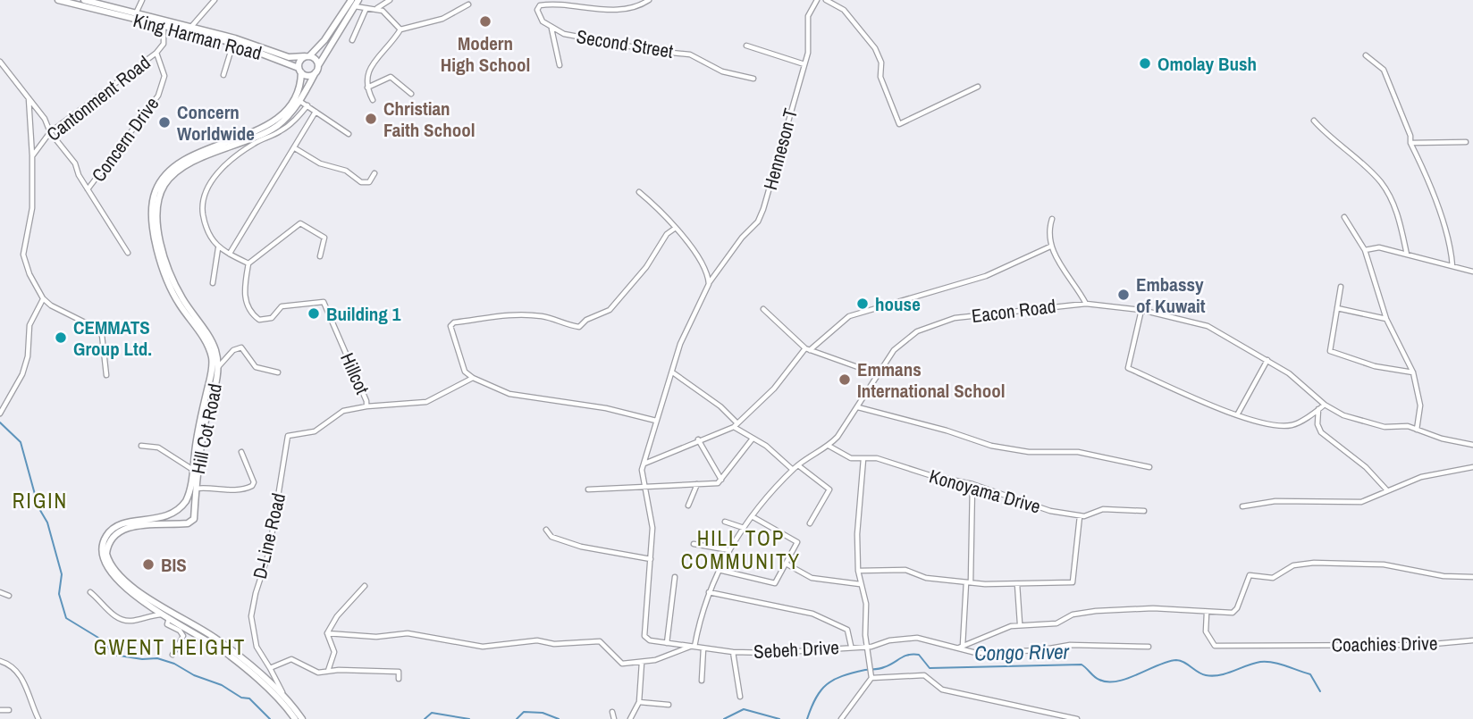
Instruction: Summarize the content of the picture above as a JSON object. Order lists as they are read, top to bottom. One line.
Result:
{"streets":{"main road":["King Harman Road","Hill Cot Road"],"street":["Second Street","Cantonment Road","Concern Drive","Henneson T","Eacon Road","Hillcot","Konoyama Drive","D-Line Road","Coachies Drive","Sebeh Drive"]},"crossings":[["King Harman Road","Cantonment Road"],["King Harman Road","Hill Cot Road"],["Cantonment Road","Concern Drive"],["Henneson T","Sebeh Drive"],["Eacon Road","Konoyama Drive"],["Eacon Road","Sebeh Drive"],["Hillcot","D-Line Road"]],"districts":["RIGIN","HILL TOP COMMUNITY","GWENT HEIGHT"],"water":["Congo River"],"places":["Modern High School","Omolay Bush","Christian Faith School","Concern Worldwide","Embassy of Kuwait","house","Building 1","CEMMATS Group Ltd.","Emmans International School","BIS"]}
